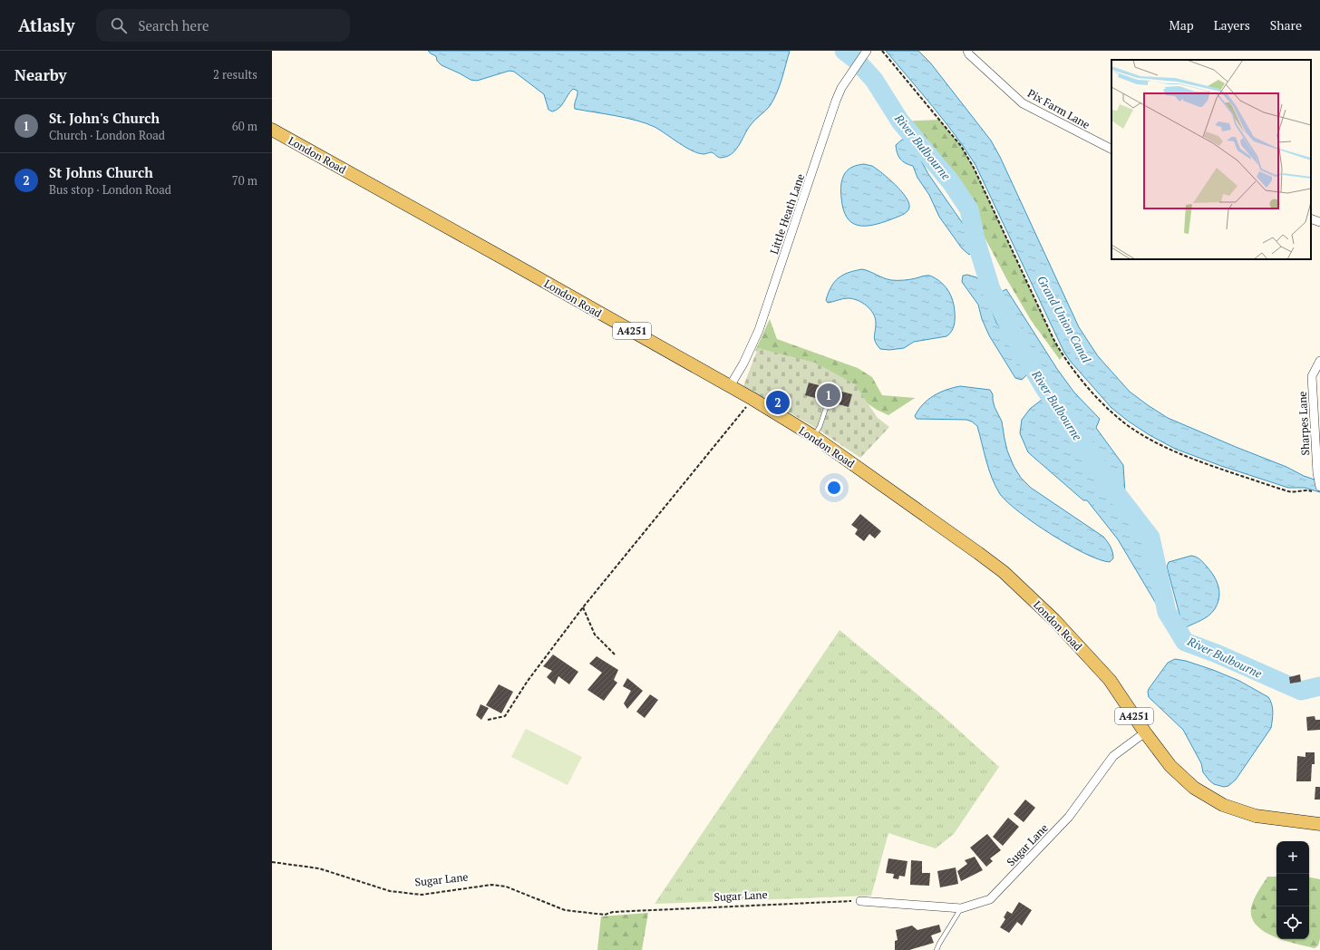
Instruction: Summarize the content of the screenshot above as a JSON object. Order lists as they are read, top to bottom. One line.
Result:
{"streets":{"main road":["London Road","A4251"],"street":["Pix Farm Lane","Little Heath Lane","Sharpes Lane","Sugar Lane"]},"crossings":[["London Road","Little Heath Lane"],["London Road","Sugar Lane"]],"water":["River Bulbourne","Grand Union Canal"],"page":{"header":"Atlasly","search":"Search here","nav":["Map","Layers","Share"],"heading":["Nearby","2 results"],"list":[{"mark":"1","name":"St. John's Church","note":"Church · London Road","value":"60 m"},{"mark":"2","name":"St Johns Church","note":"Bus stop · London Road","value":"70 m"}],"pins":["1","2"],"map_buttons":["+","−"]}}
